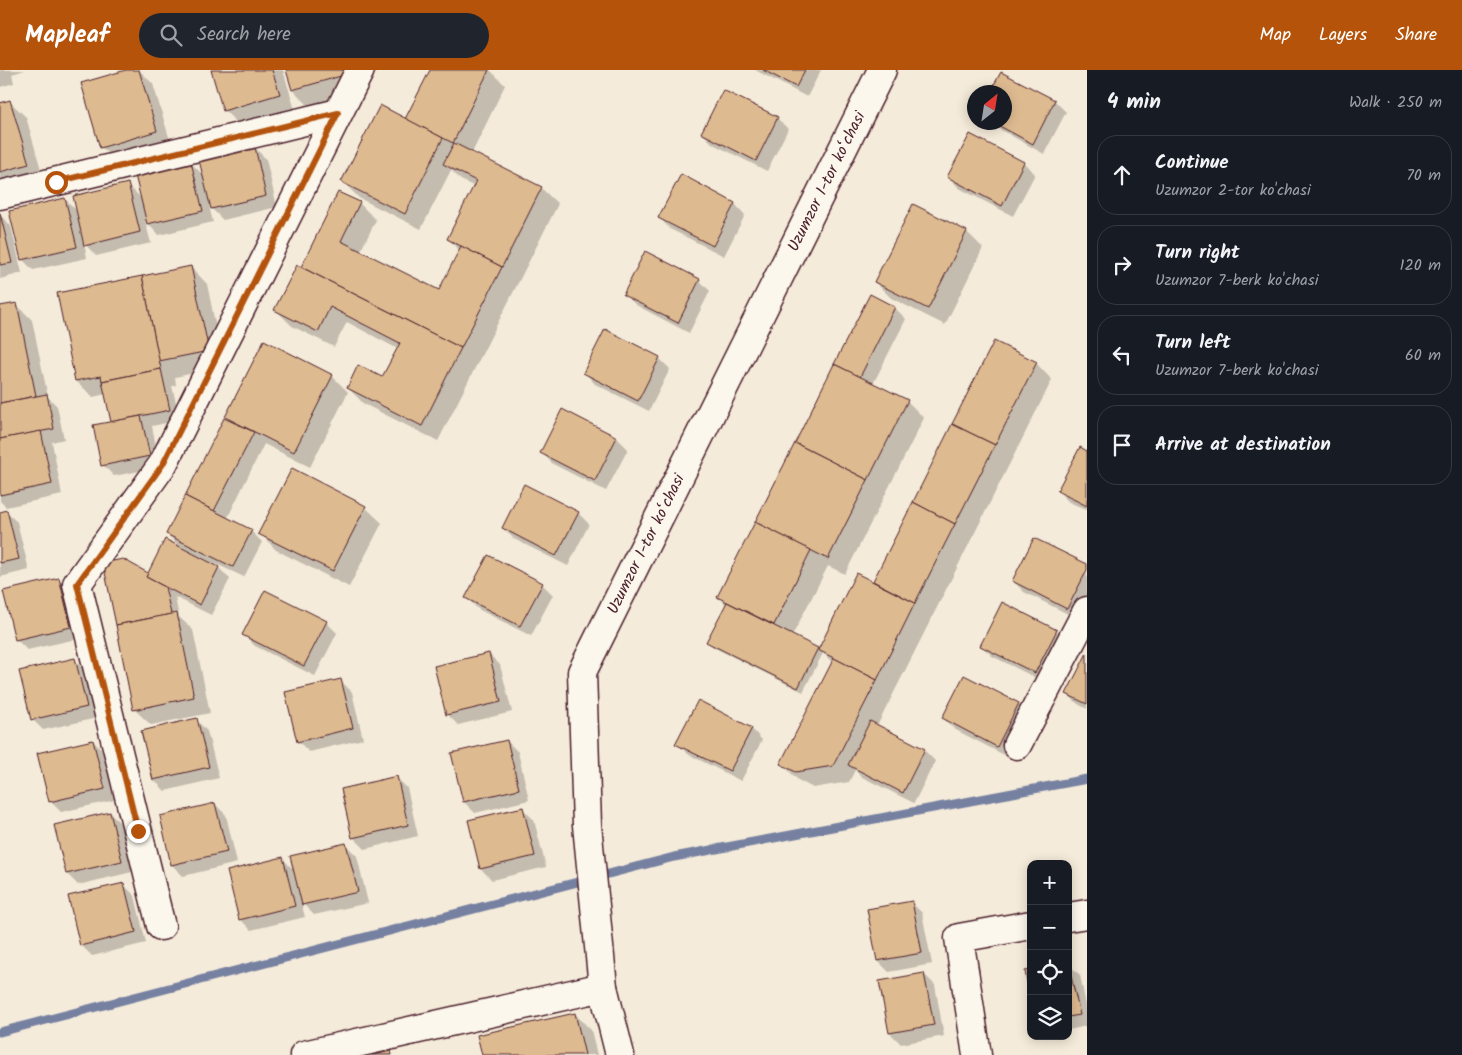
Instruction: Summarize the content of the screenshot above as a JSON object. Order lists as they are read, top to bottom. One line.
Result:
{"streets":{"street":["Uzumzor 1-tor ko‘chasi"]},"north":"top right","page":{"header":"Mapleaf","search":"Search here","nav":["Map","Layers","Share"],"heading":["4 min","Walk · 250 m"],"list":[["Continue","Uzumzor 2-tor ko'chasi","70 m"],["Turn right","Uzumzor 7-berk ko'chasi","120 m"],["Turn left","Uzumzor 7-berk ko'chasi","60 m"],"Arrive at destination"],"map_buttons":["+","−"]}}
